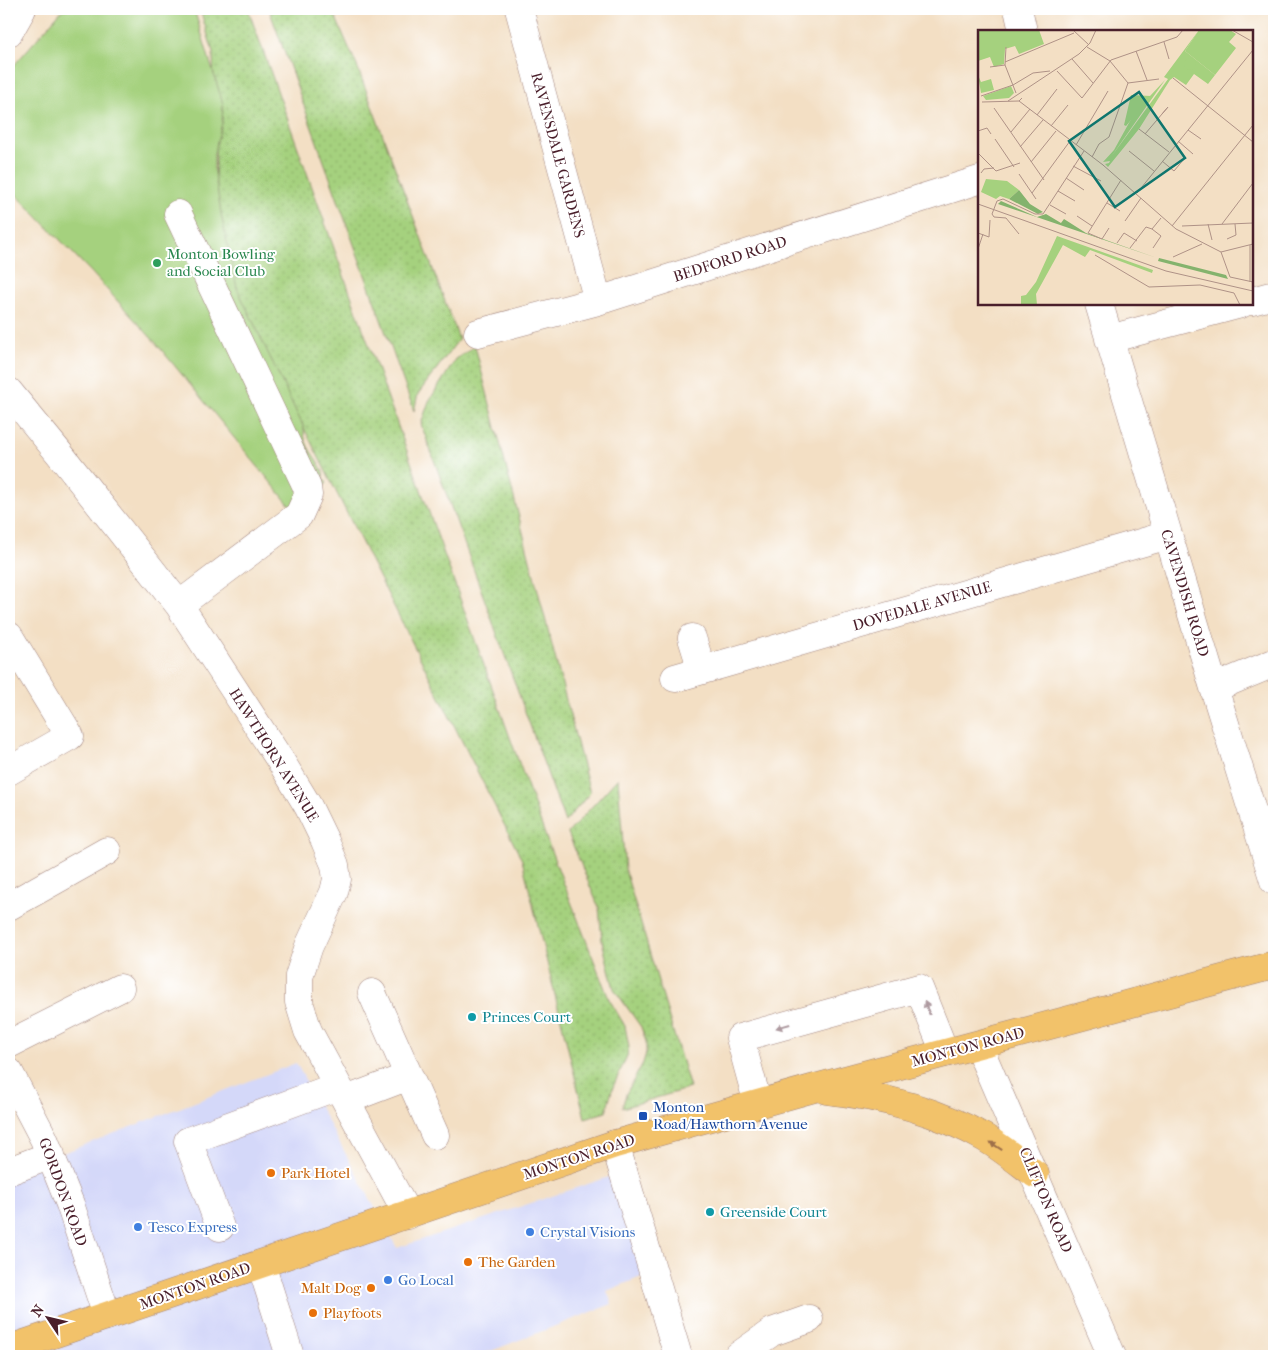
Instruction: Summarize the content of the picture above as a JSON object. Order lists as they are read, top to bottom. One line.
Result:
{"streets":{"main road":["MONTON ROAD"],"street":["RAVENSDALE GARDENS","BEDFORD ROAD","CAVENDISH ROAD","DOVEDALE AVENUE","HAWTHORN AVENUE","GORDON ROAD","CLIFTON ROAD"]},"crossings":[["RAVENSDALE GARDENS","BEDFORD ROAD"],["CAVENDISH ROAD","DOVEDALE AVENUE"],["HAWTHORN AVENUE","MONTON ROAD"],["MONTON ROAD","GORDON ROAD"],["MONTON ROAD","CLIFTON ROAD"]],"places":{"other":["Monton Bowling and Social Club","Princes Court","Park Hotel","Greenside Court","Tesco Express","Crystal Visions","The Garden","Go Local","Malt Dog","Playfoots"],"transit":["Monton Road/Hawthorn Avenue"]},"north":"top left"}
